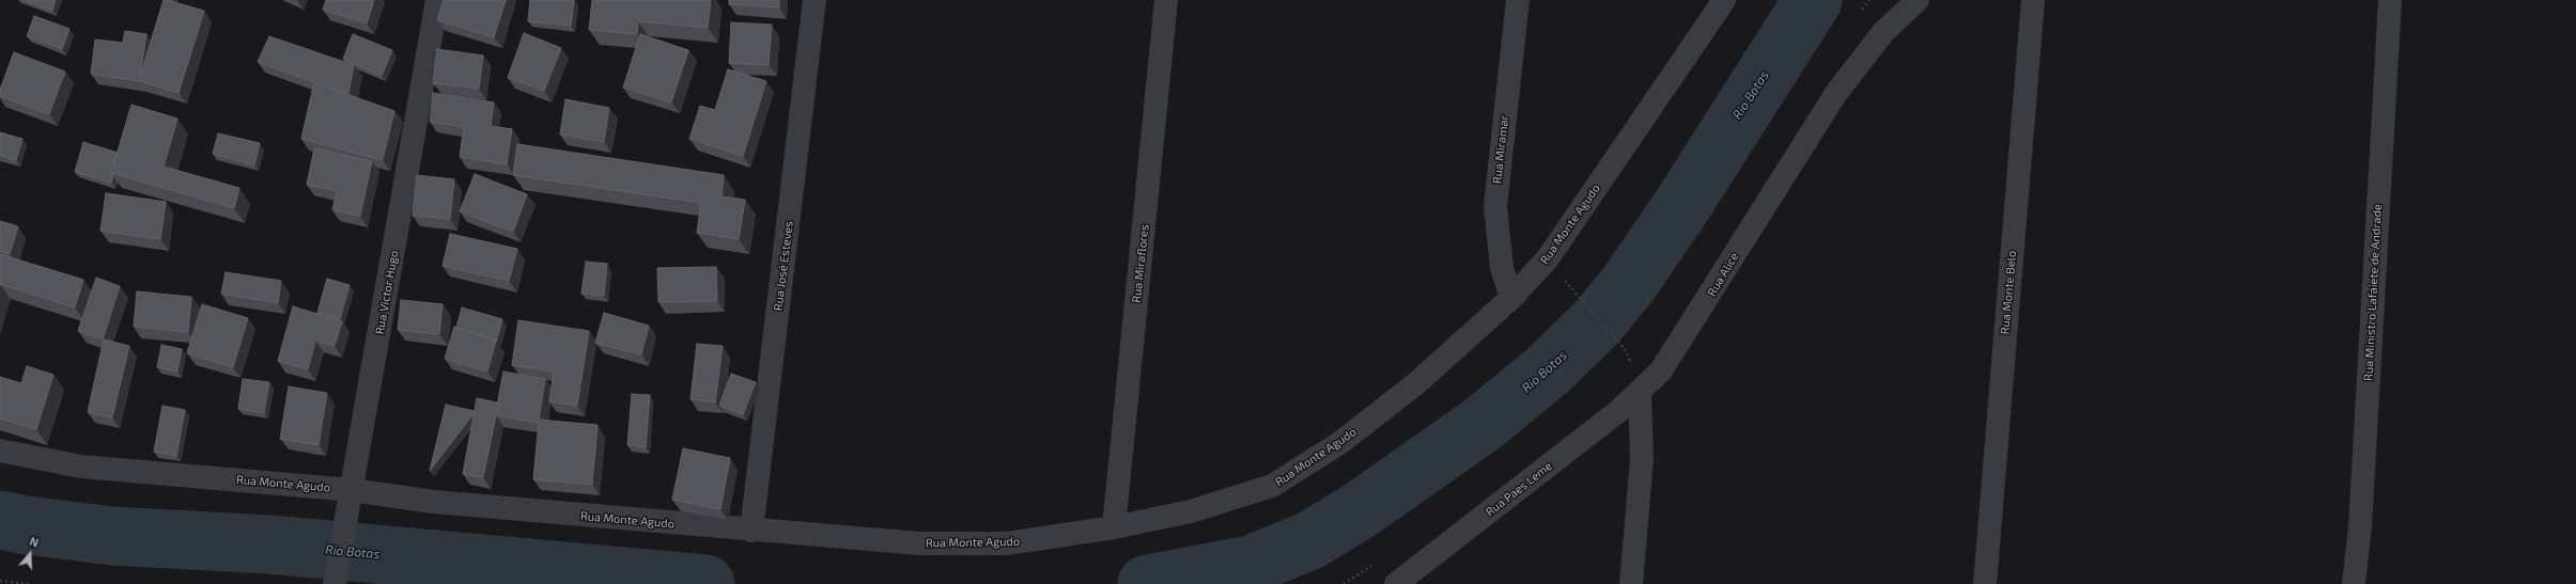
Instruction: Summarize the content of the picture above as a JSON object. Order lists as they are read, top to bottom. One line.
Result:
{"streets":{"street":["Rua Miramar","Rua Monte Agudo","Rua Miraflores","Rua José Esteves","Rua Alice","Rua Victor Hugo","Rua Monte Belo","Rua Ministro Lafaiete de Andrade","Rua Paes Leme"]},"crossings":[["Rua Miramar","Rua Monte Agudo"],["Rua Monte Agudo","Rua Miraflores"],["Rua Monte Agudo","Rua José Esteves"],["Rua Monte Agudo","Rua Victor Hugo"],["Rua Alice","Rua Paes Leme"]],"water":["Rio Botas"],"north":"top"}
